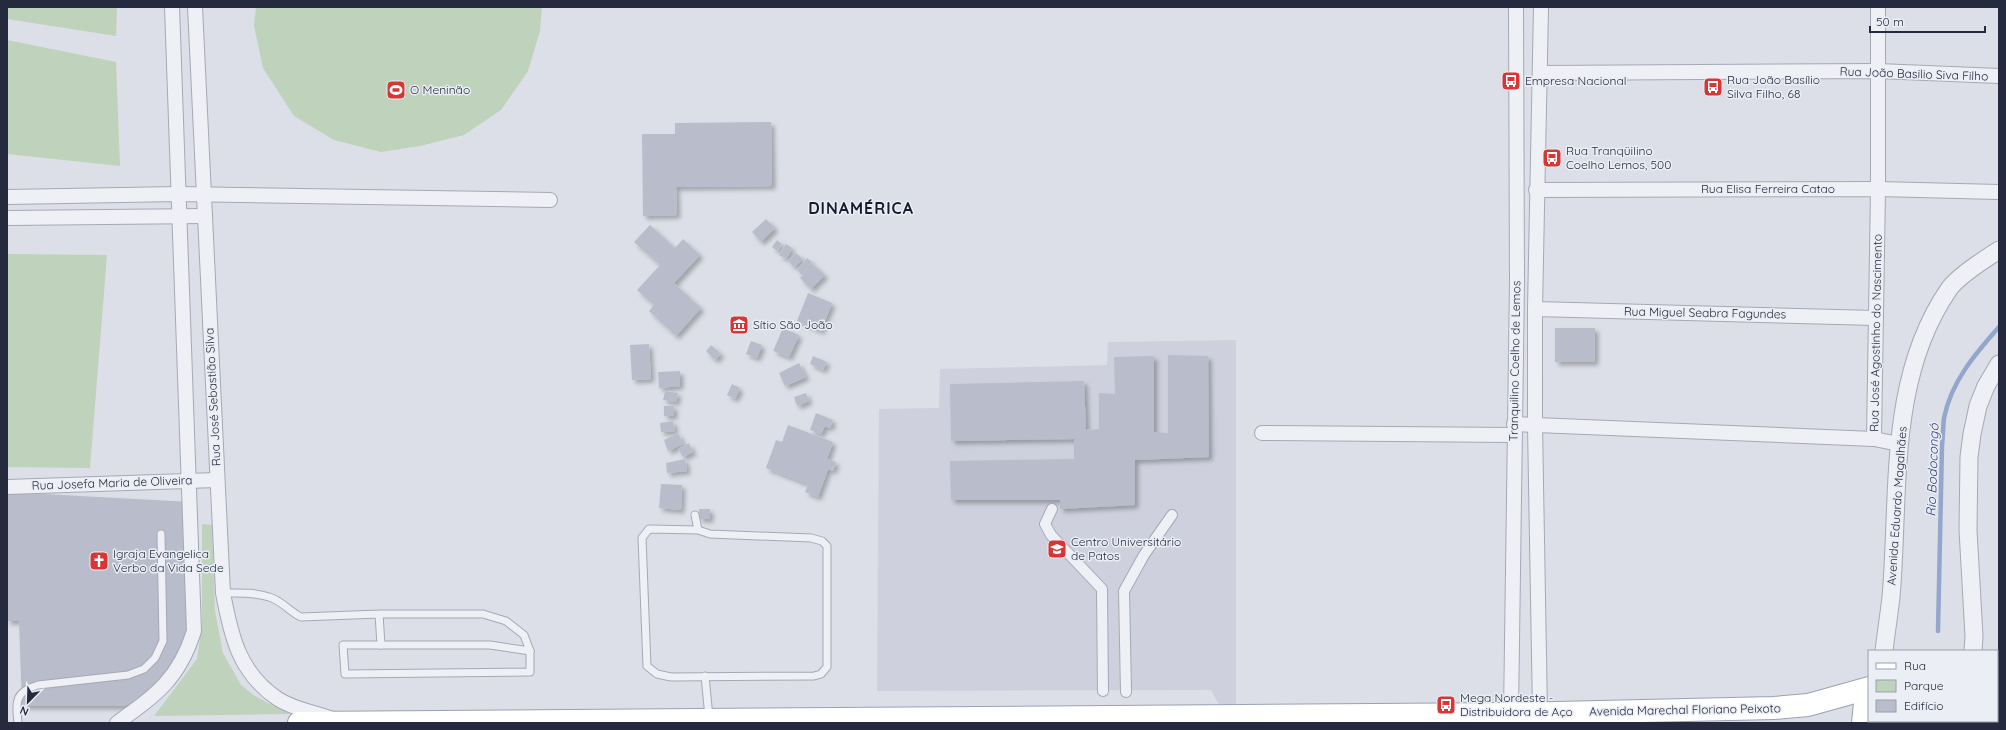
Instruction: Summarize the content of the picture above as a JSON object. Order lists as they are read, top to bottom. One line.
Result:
{"streets":{"main road":["Avenida Marechal Floriano Peixoto"],"street":["Rua João Basilio Siva Filho","Rua Elisa Ferreira Catao","Rua Miguel Seabra Fagundes","Rua José Agostinho do Nascimento","Tranquilino Coelho de Lemos","Rua José Sebastião Silva","Rua Josefa Maria de Oliveira","Avenida Eduardo Magalhães"]},"crossings":[["Rua João Basilio Siva Filho","Rua José Agostinho do Nascimento"],["Rua João Basilio Siva Filho","Tranquilino Coelho de Lemos"],["Rua Elisa Ferreira Catao","Rua José Agostinho do Nascimento"],["Rua Elisa Ferreira Catao","Tranquilino Coelho de Lemos"],["Rua Miguel Seabra Fagundes","Rua José Agostinho do Nascimento"],["Rua Miguel Seabra Fagundes","Tranquilino Coelho de Lemos"],["Rua José Agostinho do Nascimento","Tranquilino Coelho de Lemos"],["Tranquilino Coelho de Lemos","Avenida Marechal Floriano Peixoto"],["Rua José Sebastião Silva","Rua Josefa Maria de Oliveira"],["Rua José Sebastião Silva","Avenida Marechal Floriano Peixoto"]],"districts":["DINAMÉRICA"],"water":["Rio Bodocongó"],"places":{"bus stop":["Empresa Nacional","Rua João Basílio Silva Filho, 68","Rua Tranqüilino Coelho Lemos, 500","Mega Nordeste - Distribuidora de Aço"],"sports":["O Meninão"],"museum":["Sítio São João"],"school or university":["Centro Universitário de Patos"],"church":["Igraja Evangelica Verbo da Vida Sede"]},"legend":["Rua","Parque","Edifício"],"scale_bar":"50 m","north":"bottom left"}
